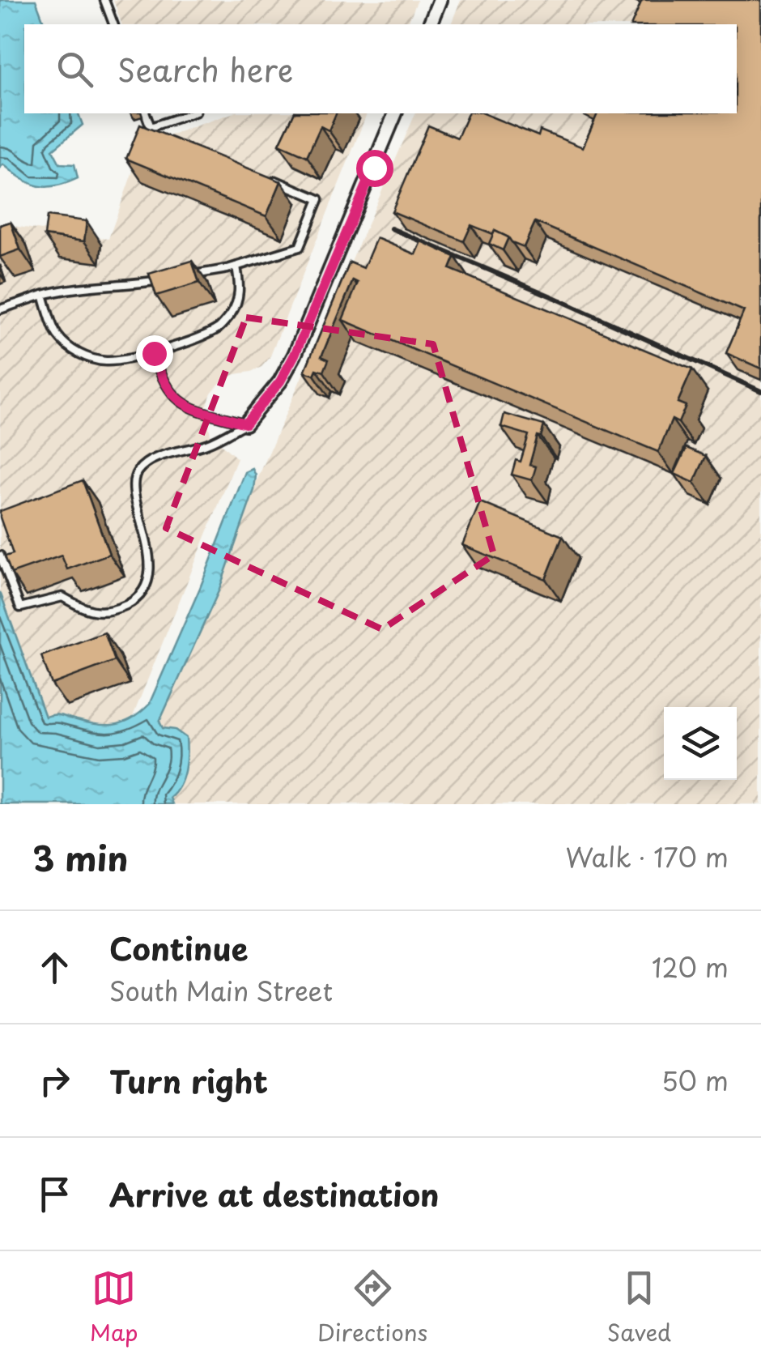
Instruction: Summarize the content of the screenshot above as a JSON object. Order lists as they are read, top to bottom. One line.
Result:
{"page":{"search":"Search here","heading":["3 min","Walk · 170 m"],"list":[["Continue","South Main Street","120 m"],["Turn right","50 m"],"Arrive at destination"],"nav":["Map","Directions","Saved"]}}
